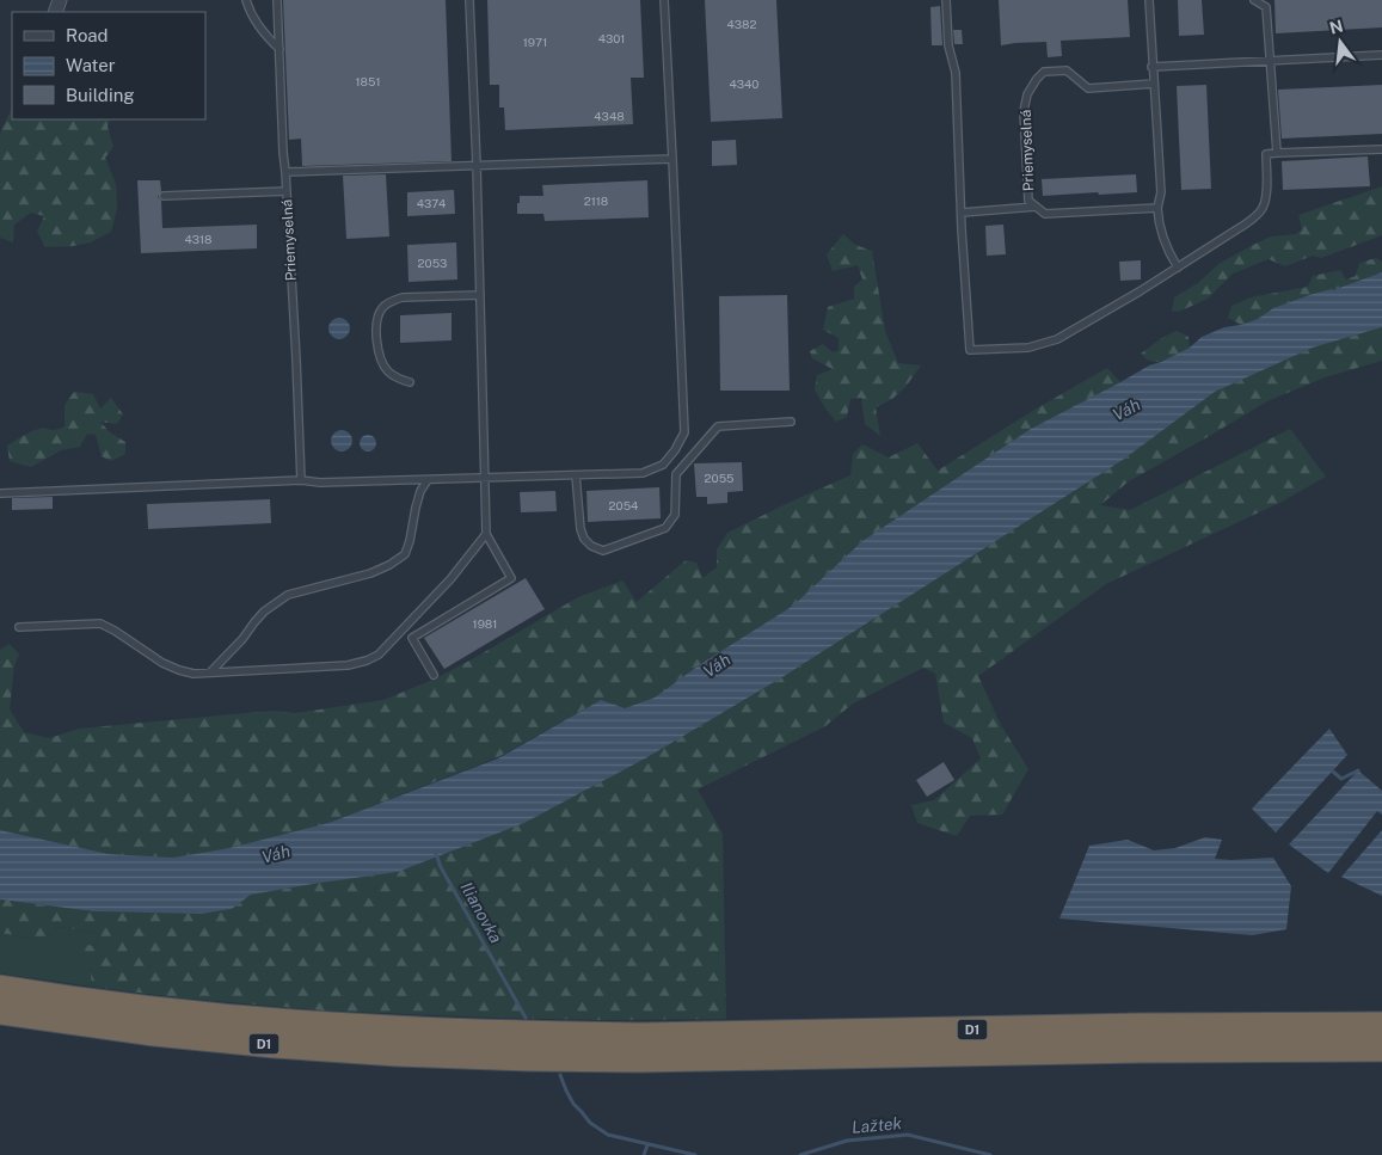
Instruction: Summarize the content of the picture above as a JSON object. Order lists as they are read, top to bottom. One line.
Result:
{"streets":{"highway":["D1"],"lane":["Priemyselná"]},"water":["Váh","Ilianovka","Lažtek"],"house_numbers":["4382","4301","1971","1851","4340","4348","2118","4374","4318","2053","2055","2054","1981"],"legend":["Road","Water","Building"],"north":"top"}
